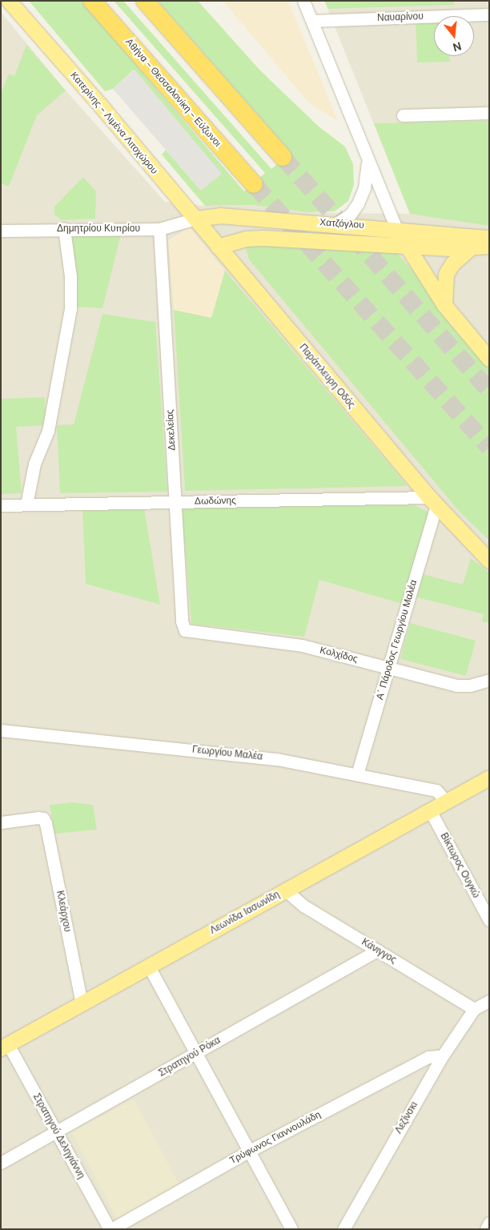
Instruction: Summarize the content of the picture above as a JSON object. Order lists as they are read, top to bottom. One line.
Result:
{"streets":{"highway":["Αθήνα - Θεσσαλονίκη - Εύζωνοι"],"main road":["Κατερίνης - Λιμένα Λιτοχώρου","Χατζόγλου","Παράπλευρη Οδός","Λεωνίδα Ιασωνίδη"],"street":["Ναυαρίνου","Δημητρίου Κυπρίου","Δεκελείας","Δωδώνης","Α΄ Πάροδος Γεωργίου Μαλέα","Κολχίδος","Γεωργίου Μαλέα","Βίκτωρος Ουγκώ","Κλεάρχου","Κάνιγγος","Στρατηγού Ρόκα","Λεζίνσκι","Στρατηγού Δεληγιάννη","Τρύφωνος Γιαννουλάδη"]},"crossings":[["Κατερίνης - Λιμένα Λιτοχώρου","Χατζόγλου"],["Κατερίνης - Λιμένα Λιτοχώρου","Δημητρίου Κυπρίου"],["Κατερίνης - Λιμένα Λιτοχώρου","Παράπλευρη Οδός"],["Χατζόγλου","Δημητρίου Κυπρίου"],["Χατζόγλου","Παράπλευρη Οδός"],["Δημητρίου Κυπρίου","Δεκελείας"],["Παράπλευρη Οδός","Δωδώνης"],["Παράπλευρη Οδός","Α΄ Πάροδος Γεωργίου Μαλέα"],["Δεκελείας","Δωδώνης"],["Δεκελείας","Κολχίδος"],["Δωδώνης","Α΄ Πάροδος Γεωργίου Μαλέα"],["Α΄ Πάροδος Γεωργίου Μαλέα","Κολχίδος"],["Α΄ Πάροδος Γεωργίου Μαλέα","Γεωργίου Μαλέα"],["Γεωργίου Μαλέα","Λεωνίδα Ιασωνίδη"],["Βίκτωρος Ουγκώ","Λεωνίδα Ιασωνίδη"],["Κλεάρχου","Λεωνίδα Ιασωνίδη"],["Λεωνίδα Ιασωνίδη","Κάνιγγος"],["Λεωνίδα Ιασωνίδη","Στρατηγού Δεληγιάννη"],["Κάνιγγος","Στρατηγού Ρόκα"],["Κάνιγγος","Λεζίνσκι"],["Στρατηγού Ρόκα","Στρατηγού Δεληγιάννη"],["Λεζίνσκι","Τρύφωνος Γιαννουλάδη"],["Στρατηγού Δεληγιάννη","Τρύφωνος Γιαννουλάδη"]],"north":"bottom"}
